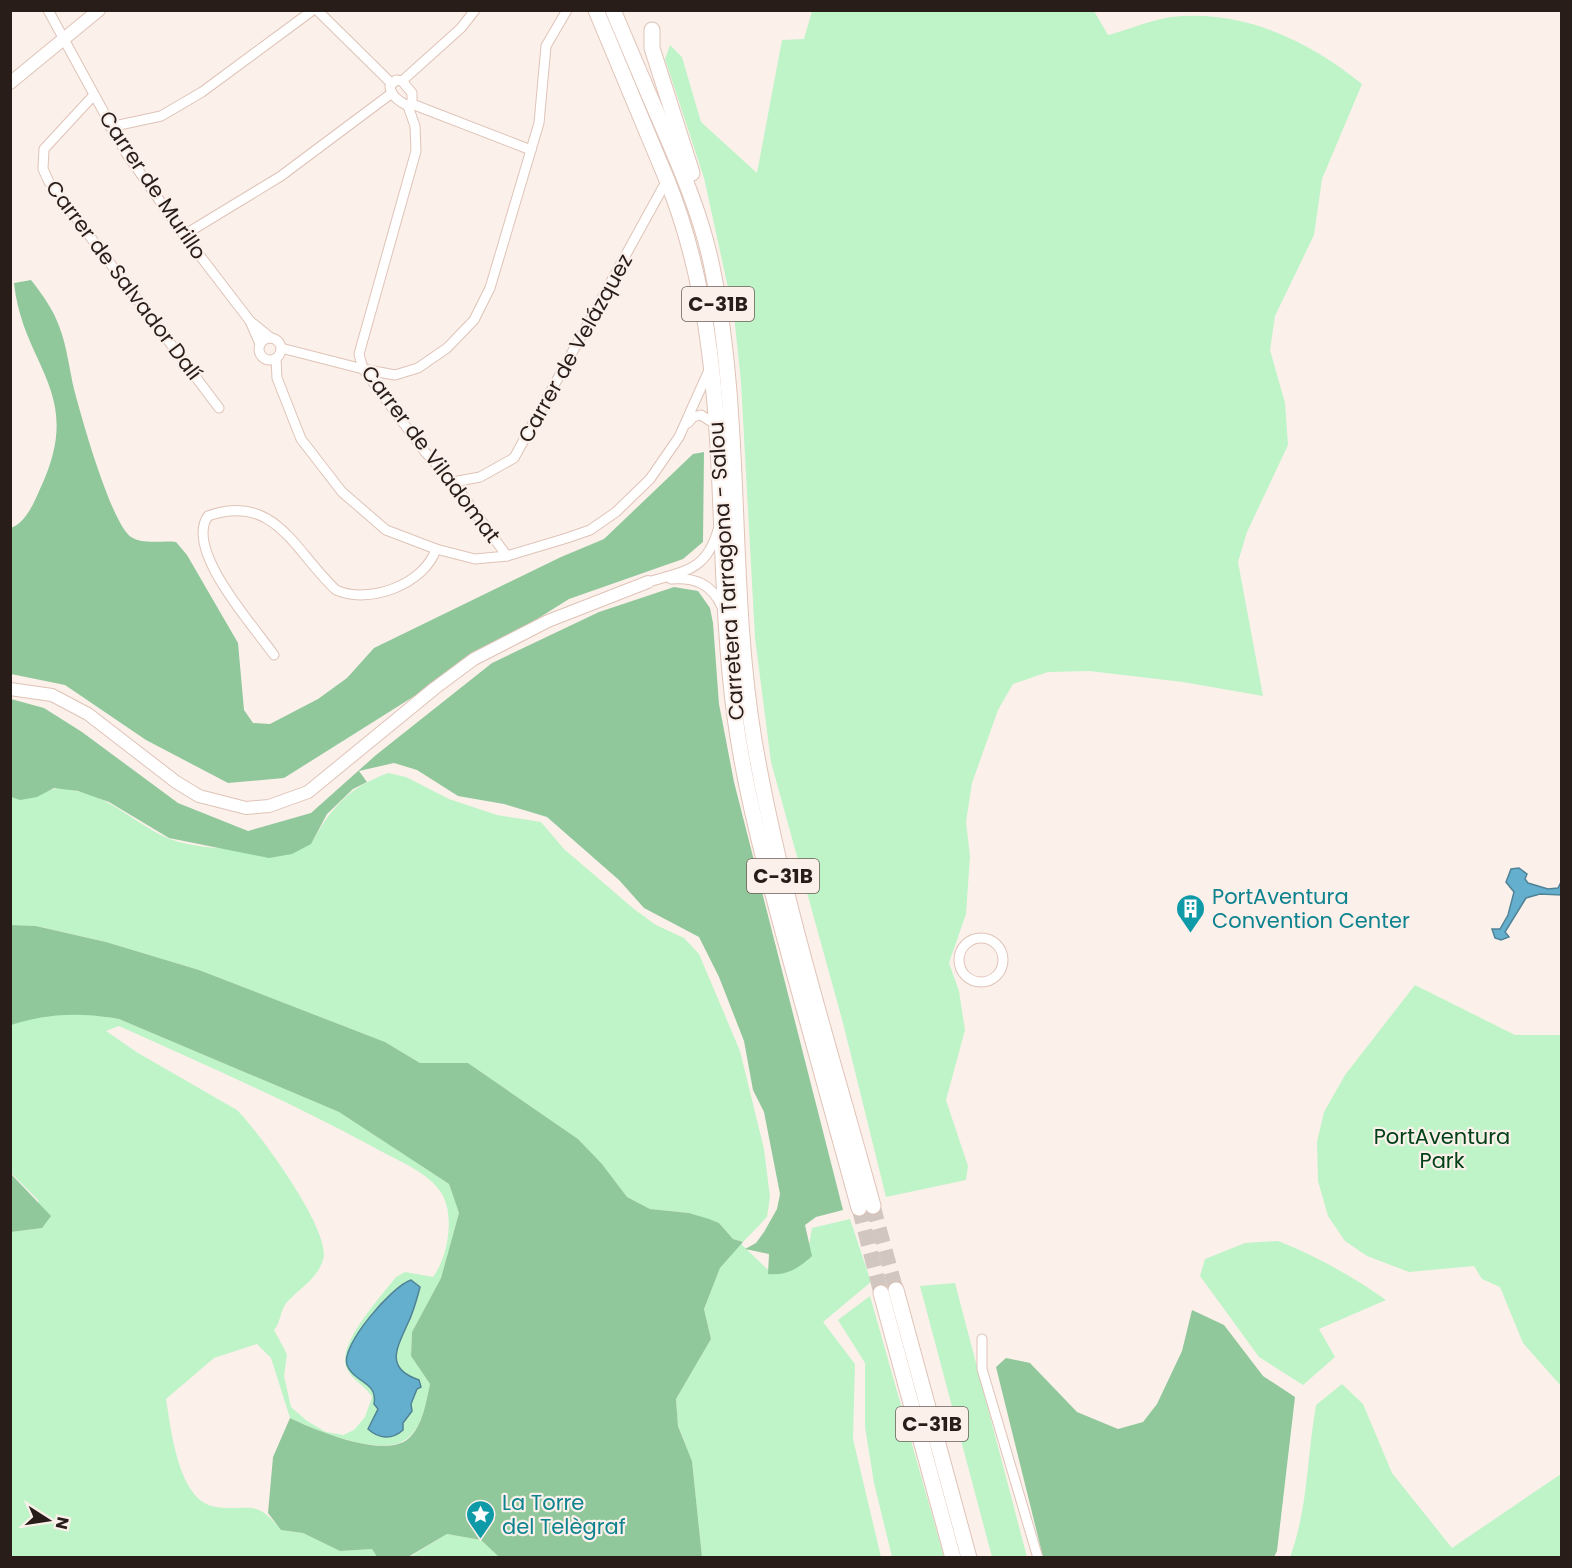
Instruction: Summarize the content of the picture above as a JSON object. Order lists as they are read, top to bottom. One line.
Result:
{"streets":{"main road":["C-31B","Carretera Tarragona - Salou"],"street":["Carrer de Murillo","Carrer de Salvador Dalí","Carrer de Velázquez","Carrer de Viladomat"]},"crossings":[["Carrer de Murillo","Carrer de Salvador Dalí"],["Carrer de Velázquez","Carrer de Viladomat"],["Carrer de Velázquez","Carretera Tarragona - Salou"]],"parks":["PortAventura Park"],"places":{"building":["PortAventura Convention Center"],"place":["La Torre del Telègraf"]},"north":"right"}
